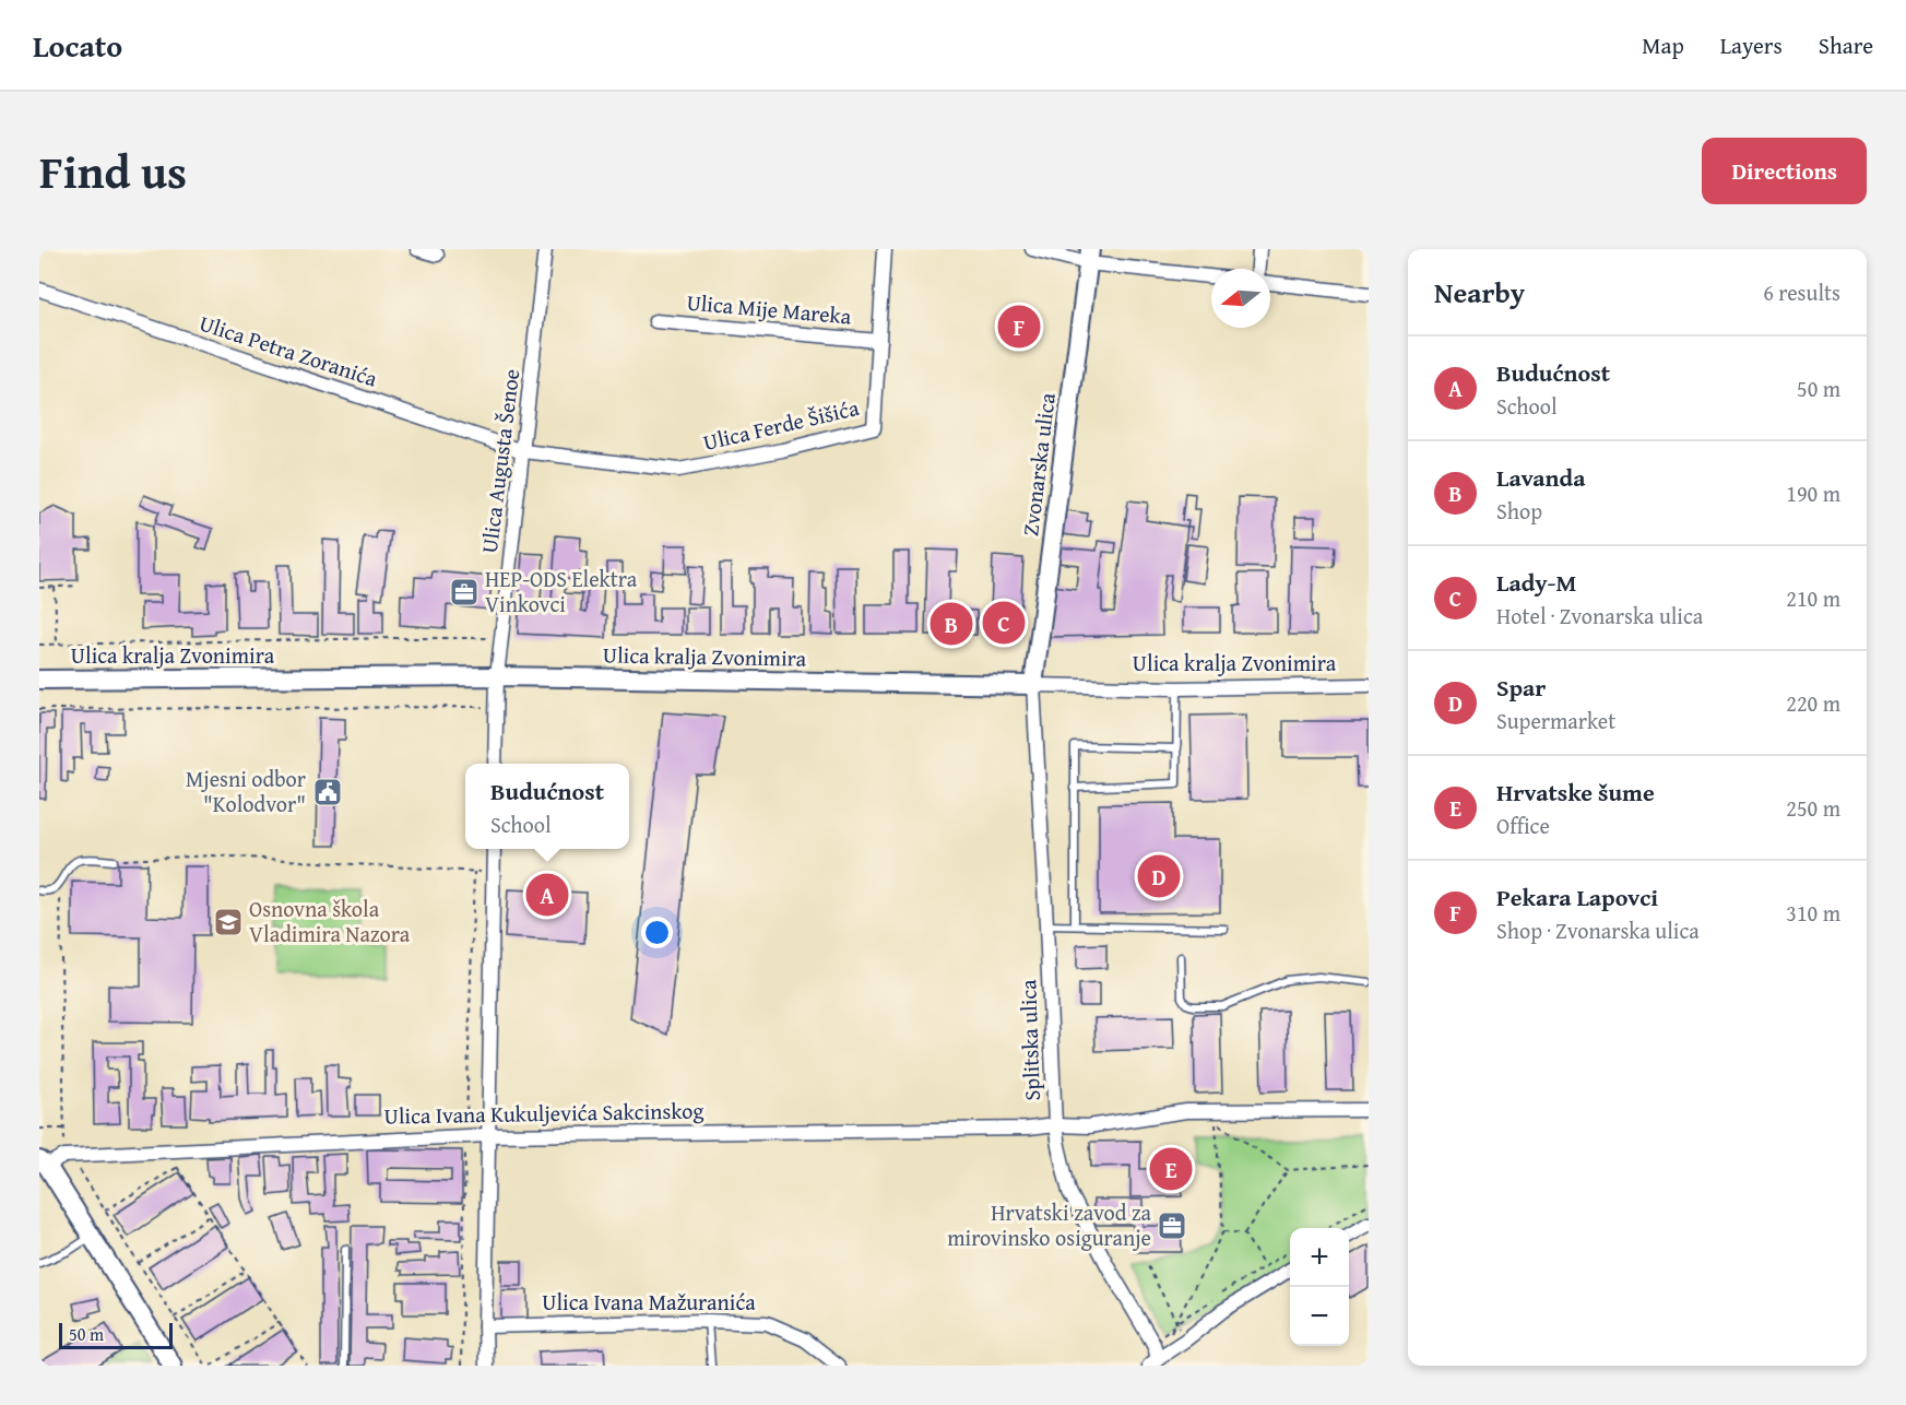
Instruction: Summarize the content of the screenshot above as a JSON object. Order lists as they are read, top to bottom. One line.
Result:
{"streets":{"main road":["Zvonarska ulica","Ulica kralja Zvonimira"],"street":["Ulica Mije Mareka","Ulica Petra Zoranića","Ulica Ferde Šišića","Ulica Augusta Šenoe","Splitska ulica","Ulica Ivana Kukuljevića Sakcinskog","Ulica Ivana Mažuranića"]},"crossings":[["Ulica Mije Mareka","Ulica Ferde Šišića"],["Ulica Petra Zoranića","Ulica Ferde Šišića"],["Ulica Petra Zoranića","Ulica Augusta Šenoe"],["Ulica Ferde Šišića","Ulica Augusta Šenoe"],["Ulica Augusta Šenoe","Ulica kralja Zvonimira"],["Zvonarska ulica","Ulica kralja Zvonimira"],["Zvonarska ulica","Splitska ulica"],["Ulica kralja Zvonimira","Splitska ulica"],["Splitska ulica","Ulica Ivana Kukuljevića Sakcinskog"]],"places":{"office":["HEP-ODS Elektra Vinkovci","Hrvatski zavod za mirovinsko osiguranje"],"public building":["Mjesni odbor \"Kolodvor\""],"school or university":["Osnovna škola Vladimira Nazora"]},"scale_bar":"50 m","north":"left","page":{"header":"Locato","nav":["Map","Layers","Share"],"title":"Find us","buttons":"Directions","heading":["Nearby","6 results"],"pins":["F","C","B","D","A","E"],"list":[{"mark":"A","name":"Budućnost","note":"School","value":"50 m"},{"mark":"B","name":"Lavanda","note":"Shop","value":"190 m"},{"mark":"C","name":"Lady-M","note":"Hotel · Zvonarska ulica","value":"210 m"},{"mark":"D","name":"Spar","note":"Supermarket","value":"220 m"},{"mark":"E","name":"Hrvatske šume","note":"Office","value":"250 m"},{"mark":"F","name":"Pekara Lapovci","note":"Shop · Zvonarska ulica","value":"310 m"}],"popup":["Budućnost","School"],"map_buttons":["+","−"],"scale":"50 m"}}
